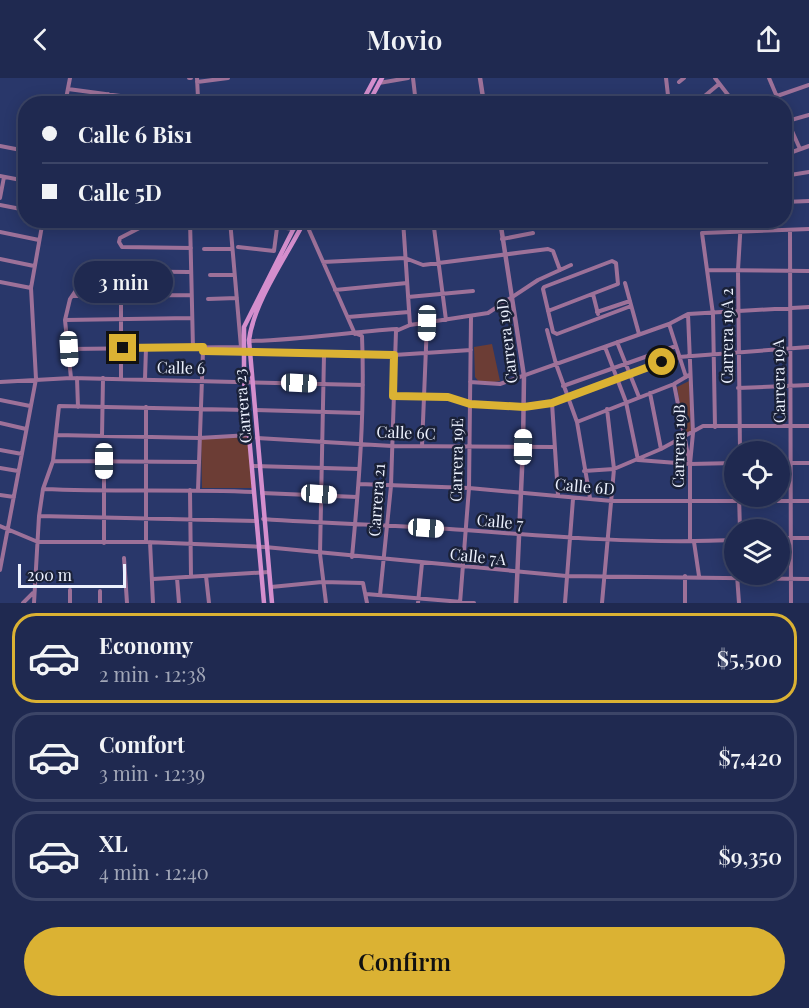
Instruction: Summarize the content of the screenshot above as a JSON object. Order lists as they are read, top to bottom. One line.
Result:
{"streets":{"main road":["Carrera 23"],"street":["Carrera 19A 2","Carrera 19D","Calle 6","Carrera 19A","Calle 6C","Carrera 19B","Carrera 19E","Calle 6D","Carrera 21","Calle 7","Calle 7A"]},"crossings":[["Carrera 19D","Calle 6C"],["Carrera 19D","Calle 6D"],["Carrera 19D","Calle 7"],["Carrera 19D","Calle 7A"],["Calle 6","Carrera 23"],["Carrera 19A","Calle 6D"],["Carrera 19A","Calle 7A"],["Carrera 23","Calle 6C"],["Carrera 23","Calle 7"],["Carrera 23","Calle 7A"],["Calle 6C","Carrera 19E"],["Calle 6C","Carrera 21"],["Carrera 19B","Calle 6D"],["Carrera 19B","Calle 7"],["Carrera 19B","Calle 7A"],["Carrera 19E","Calle 6D"],["Carrera 19E","Calle 7"],["Carrera 19E","Calle 7A"],["Calle 6D","Carrera 21"],["Carrera 21","Calle 7"],["Carrera 21","Calle 7A"]],"scale_bar":"200 m","page":{"header":"Movio","banner":["Calle 6 Bis1","Calle 5D"],"bubble":"3 min","scale":"200 m","list":[{"name":"Economy","note":"2 min · 12:38","value":"$5,500"},{"name":"Comfort","note":"3 min · 12:39","value":"$7,420"},{"name":"XL","note":"4 min · 12:40","value":"$9,350"}],"buttons":"Confirm"}}
